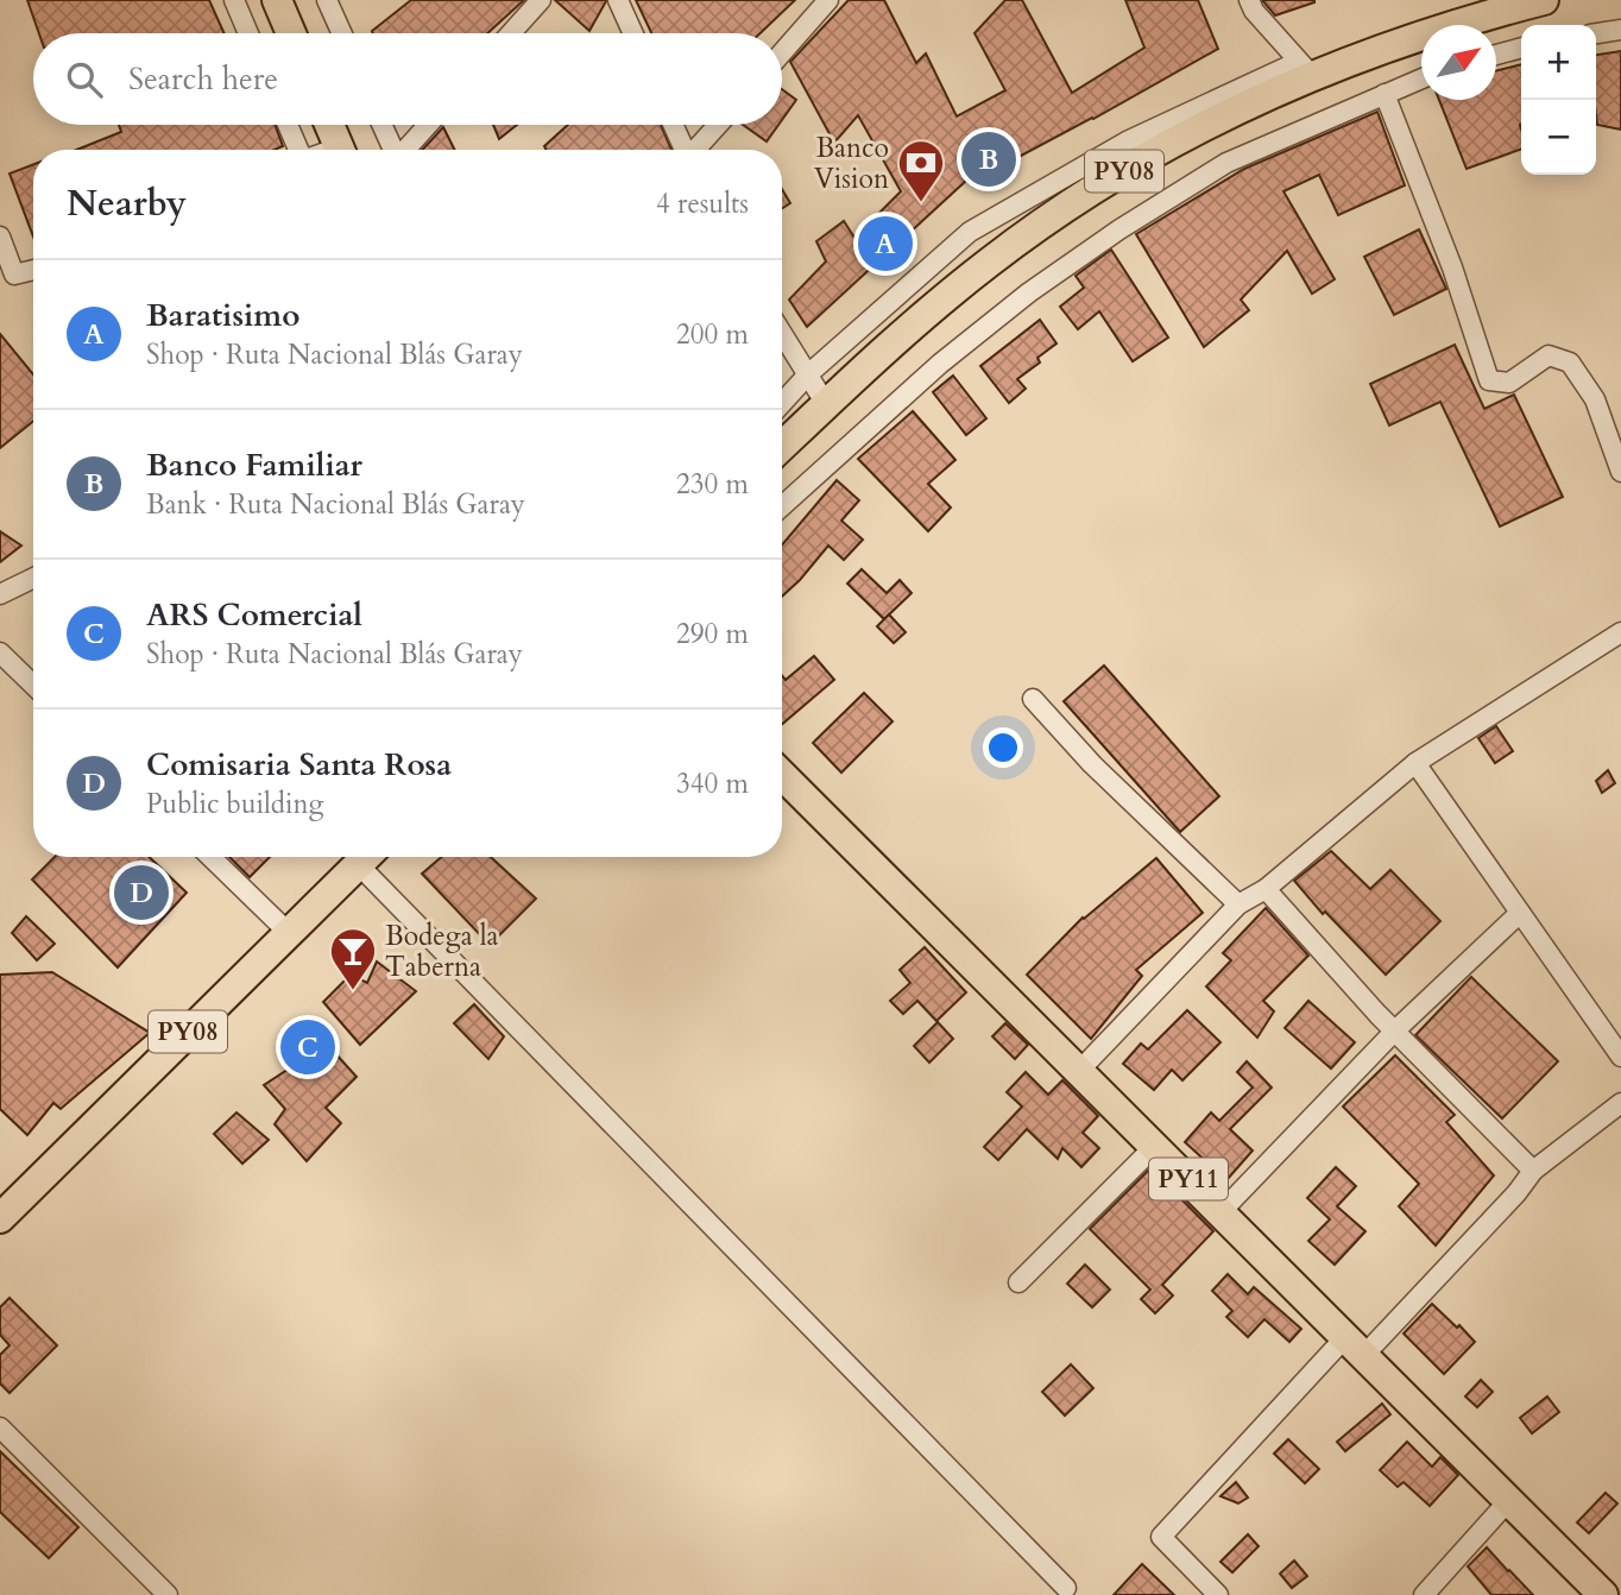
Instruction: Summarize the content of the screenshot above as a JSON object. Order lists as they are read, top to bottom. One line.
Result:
{"streets":{"highway":["PY08","PY11"]},"places":{"bank":["Banco Vision"],"bar":["Bodega la Taberna"]},"north":"top right","page":{"map_buttons":["+","−"],"search":"Search here","pins":["B","A","D","C"],"heading":["Nearby","4 results"],"list":[{"mark":"A","name":"Baratisimo","note":"Shop · Ruta Nacional Blás Garay","value":"200 m"},{"mark":"B","name":"Banco Familiar","note":"Bank · Ruta Nacional Blás Garay","value":"230 m"},{"mark":"C","name":"ARS Comercial","note":"Shop · Ruta Nacional Blás Garay","value":"290 m"},{"mark":"D","name":"Comisaria Santa Rosa","note":"Public building","value":"340 m"}]}}
